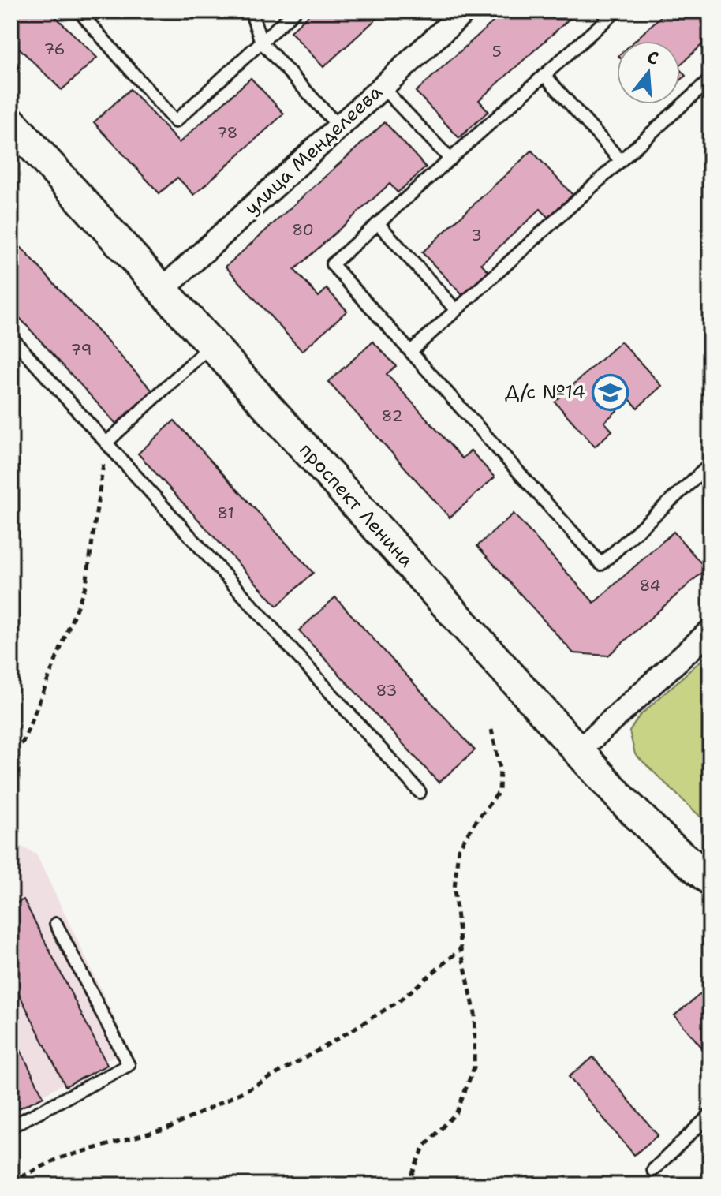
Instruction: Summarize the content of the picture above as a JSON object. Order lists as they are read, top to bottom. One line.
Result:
{"streets":{"street":["улица Менделеева","проспект Ленина"]},"crossings":[["улица Менделеева","проспект Ленина"]],"places":{"school or university":["Д/с №14"]},"house_numbers":["76","5","78","80","3","79","82","81","84","83"],"north":"top"}
